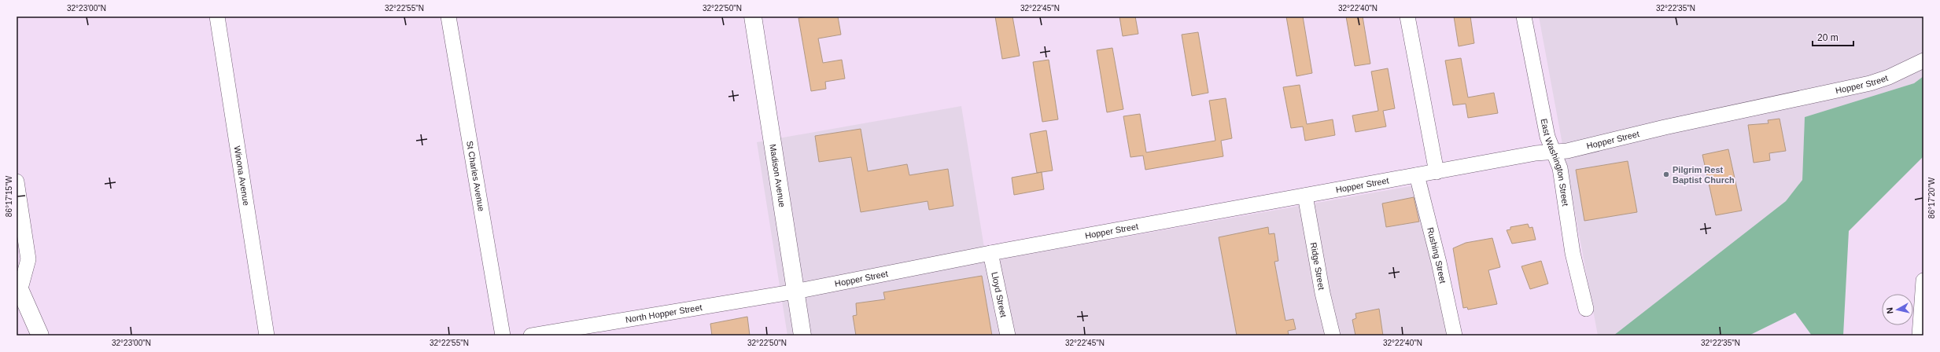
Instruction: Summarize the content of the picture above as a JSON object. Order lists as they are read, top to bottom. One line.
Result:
{"streets":{"main road":["Madison Avenue"],"street":["Hopper Street","East Washington Street","Winona Avenue","St Charles Avenue","Rushing Street","Ridge Street","Lloyd Street","North Hopper Street"]},"crossings":[["Hopper Street","East Washington Street"],["Hopper Street","Madison Avenue"],["Hopper Street","Rushing Street"],["Hopper Street","Ridge Street"],["Hopper Street","Lloyd Street"],["Hopper Street","North Hopper Street"],["Madison Avenue","North Hopper Street"]],"places":["Pilgrim Rest Baptist Church"],"scale_bar":"20 m","north":"left","coordinates":["32°23'00\"N","32°22'55\"N","32°22'50\"N","32°22'45\"N","32°22'40\"N","32°22'35\"N","86°17'15\"W","86°17'20\"W"]}
